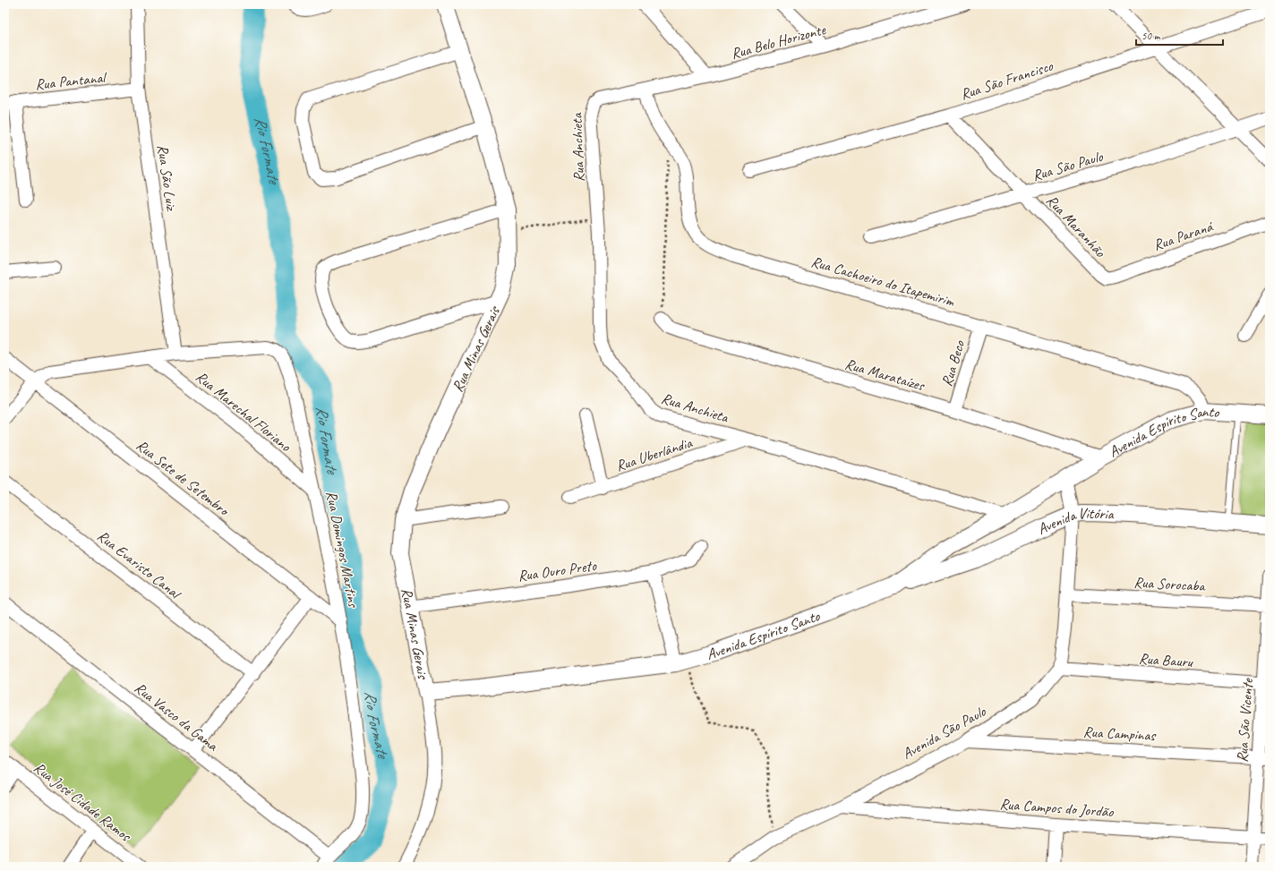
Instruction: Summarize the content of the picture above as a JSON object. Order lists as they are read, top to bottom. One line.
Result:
{"streets":{"street":["Rua Belo Horizonte","Rua São Francisco","Rua Pantanal","Rua Anchieta","Rua São Paulo","Rua São Luiz","Rua Maranhão","Rua Paraná","Rua Cachoeiro do Itapemirim","Rua Minas Gerais","Rua Beco","Rua Marataízes","Rua Marechal Floriano","Avenida Espírito Santo","Rua Uberlândia","Rua Sete de Setembro","Avenida Vitória","Rua Domingos Martins","Rua Evaristo Canal","Rua Ouro Preto","Rua Sorocaba","Rua Bauru","Rua Vasco da Gama","Rua São Vicente","Avenida São Paulo","Rua Campinas","Rua José Cidade Ramos","Rua Campos do Jordão"]},"crossings":[["Rua Belo Horizonte","Rua Anchieta"],["Rua Belo Horizonte","Rua Cachoeiro do Itapemirim"],["Rua São Francisco","Rua Maranhão"],["Rua Pantanal","Rua São Luiz"],["Rua Anchieta","Avenida Espírito Santo"],["Rua Anchieta","Rua Uberlândia"],["Rua São Paulo","Rua Maranhão"],["Rua São Luiz","Rua Domingos Martins"],["Rua Maranhão","Rua Paraná"],["Rua Cachoeiro do Itapemirim","Rua Beco"],["Rua Cachoeiro do Itapemirim","Avenida Espírito Santo"],["Rua Minas Gerais","Avenida Espírito Santo"],["Rua Minas Gerais","Rua Ouro Preto"],["Rua Beco","Rua Marataízes"],["Rua Marataízes","Avenida Espírito Santo"],["Rua Marechal Floriano","Rua Domingos Martins"],["Avenida Espírito Santo","Avenida Vitória"],["Rua Sete de Setembro","Rua Domingos Martins"],["Rua Domingos Martins","Rua Vasco da Gama"],["Rua Sorocaba","Rua São Vicente"],["Rua Bauru","Rua São Vicente"],["Rua Bauru","Avenida São Paulo"],["Rua São Vicente","Rua Campinas"],["Rua São Vicente","Rua Campos do Jordão"],["Avenida São Paulo","Rua Campinas"],["Avenida São Paulo","Rua Campos do Jordão"]],"water":["Rio Formate"],"scale_bar":"50 m"}
